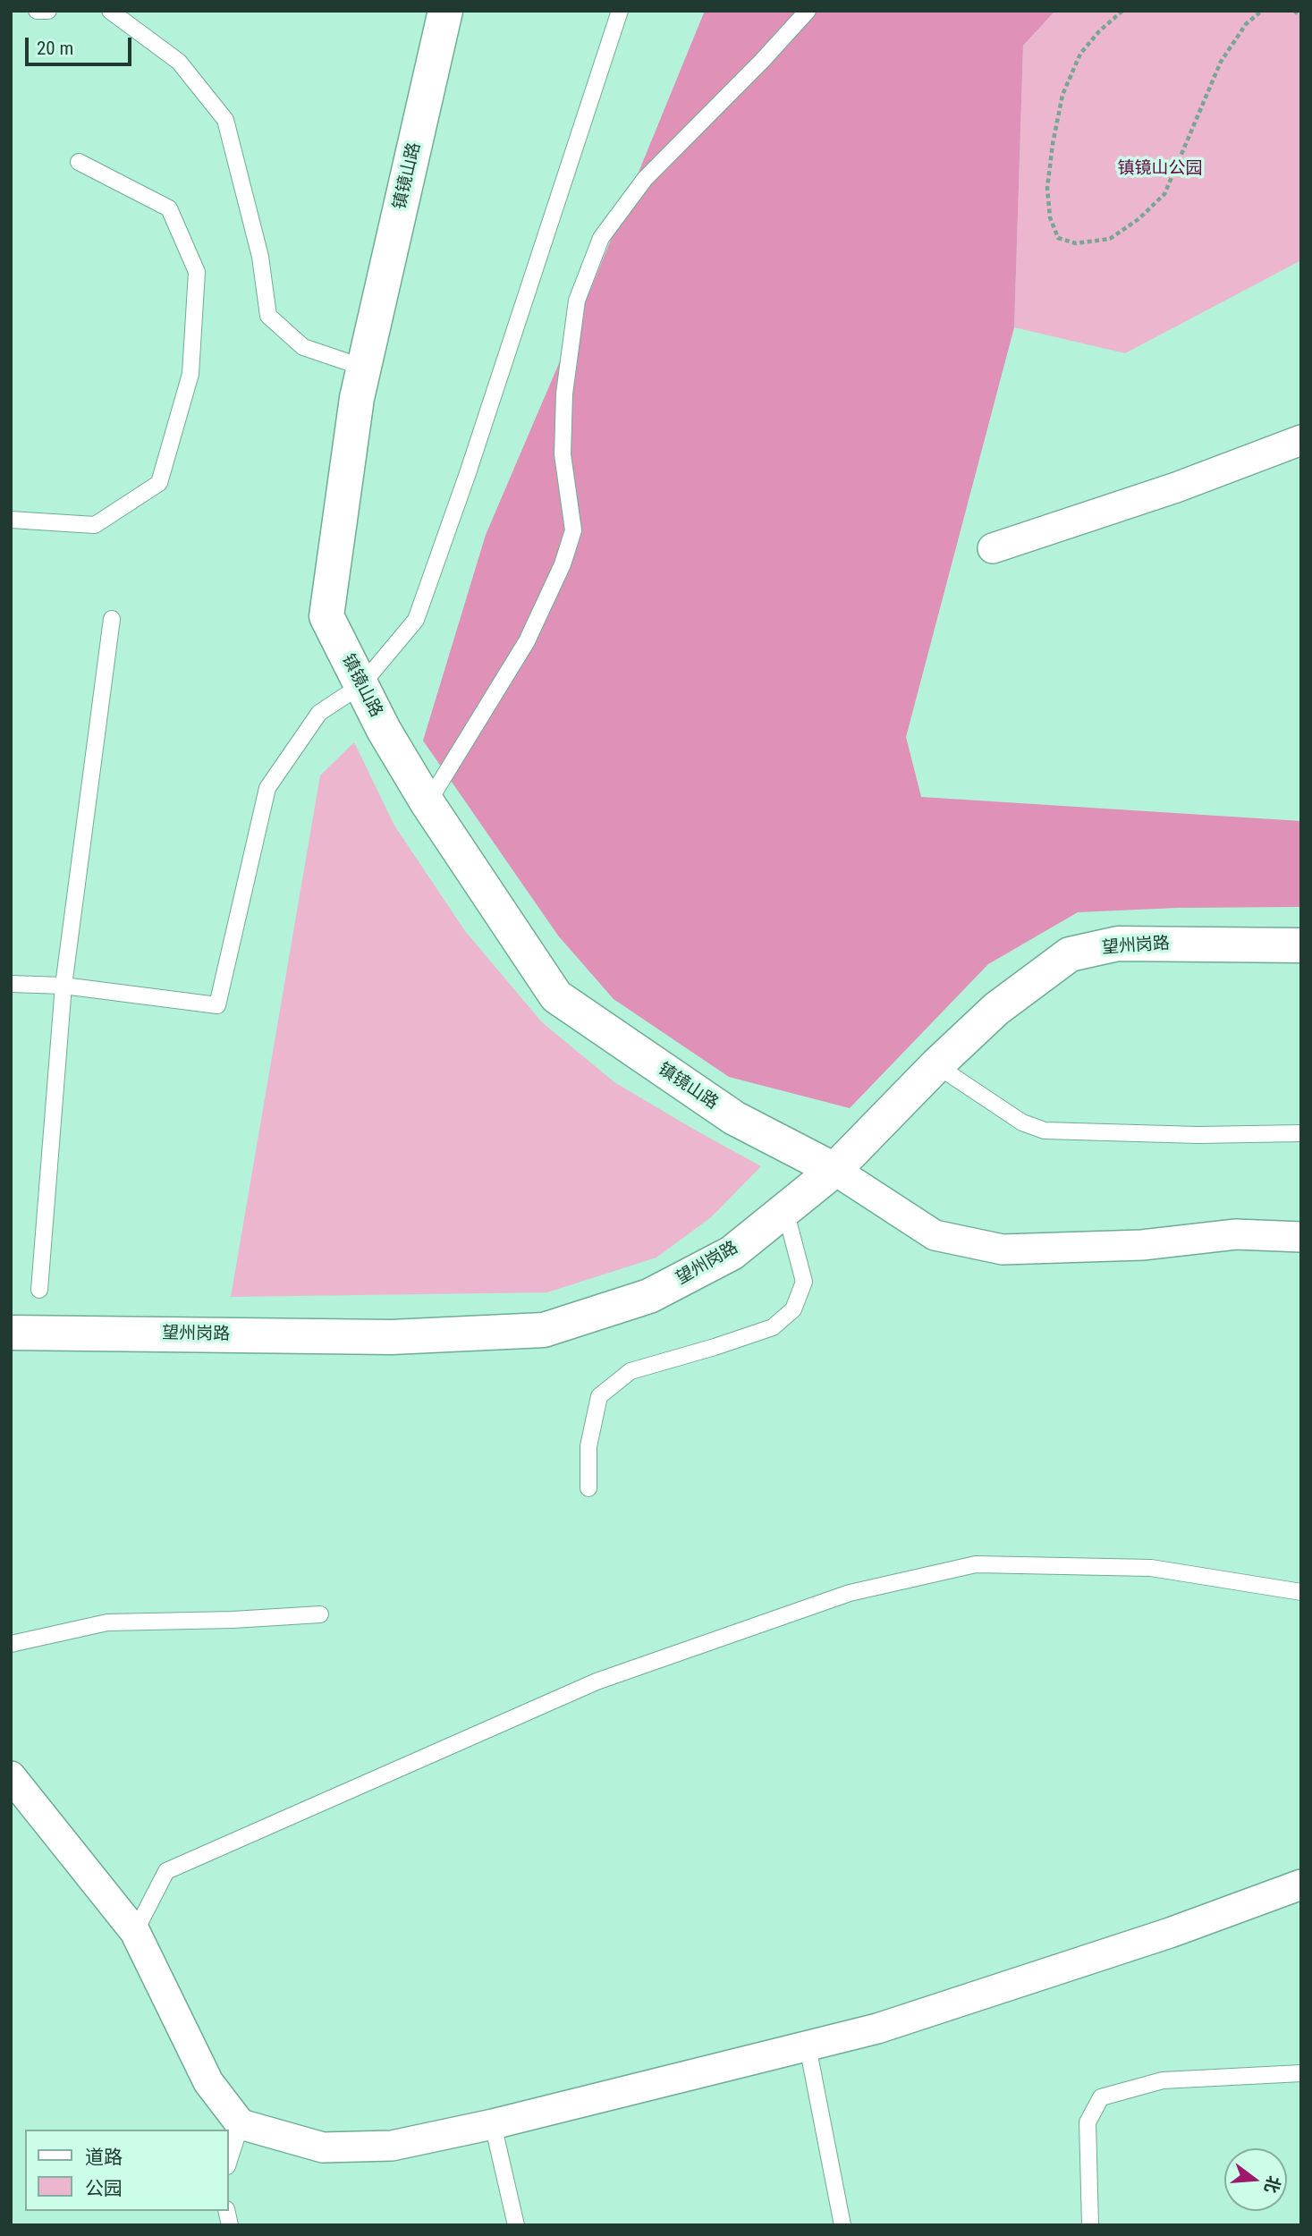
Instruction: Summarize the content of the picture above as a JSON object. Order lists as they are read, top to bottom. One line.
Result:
{"streets":{"street":["镇镜山路","望州岗路"]},"crossings":[["镇镜山路","望州岗路"]],"parks":["镇镜山公园"],"legend":["道路","公园"],"scale_bar":"20 m","north":"right"}
